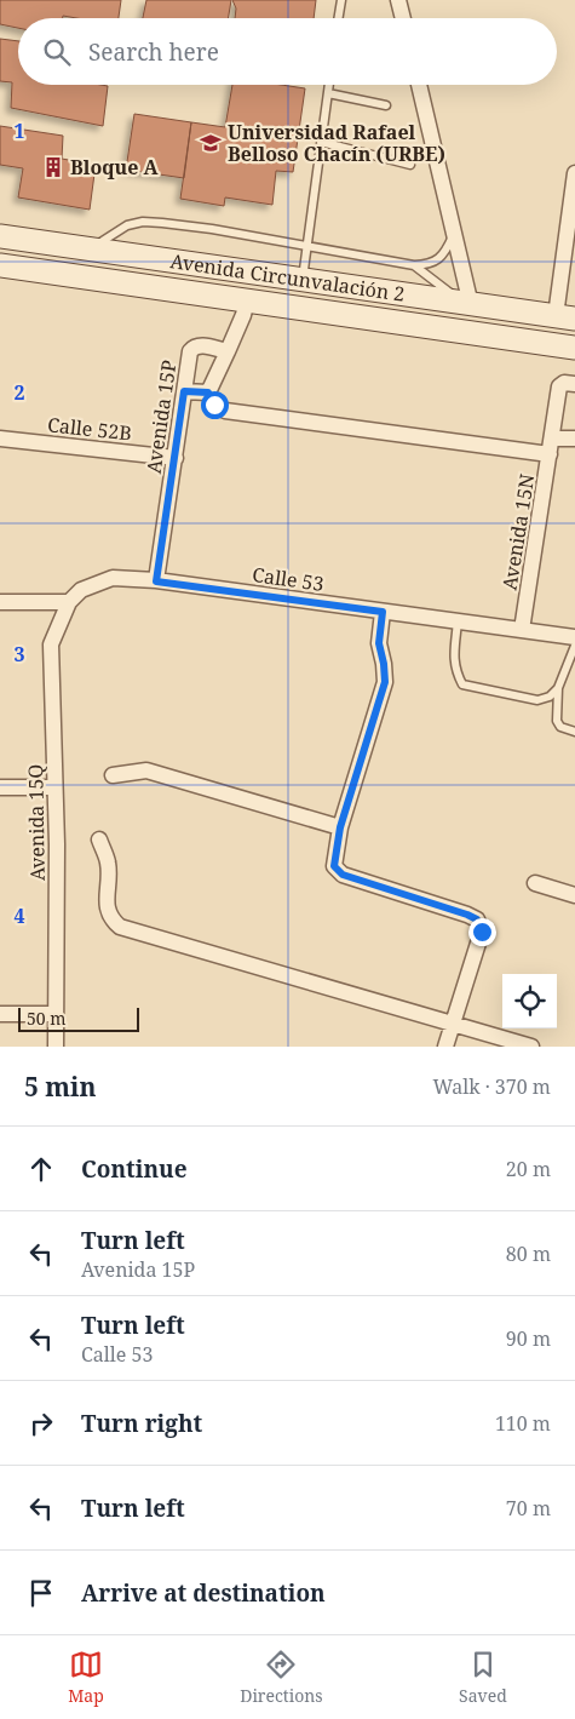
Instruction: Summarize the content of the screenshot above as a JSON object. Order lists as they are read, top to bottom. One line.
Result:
{"streets":{"main road":["Avenida Circunvalación 2"],"street":["Avenida 15P","Calle 52B","Avenida 15N","Calle 53","Avenida 15Q"]},"crossings":[["Avenida 15P","Calle 52B"],["Avenida 15P","Calle 53"],["Avenida 15N","Calle 53"],["Calle 53","Avenida 15Q"]],"places":{"school or university":["Universidad Rafael Belloso Chacín (URBE)"],"building":["Bloque A"]},"scale_bar":"50 m","page":{"search":"Search here","scale":"50 m","heading":["5 min","Walk · 370 m"],"list":[["Continue","20 m"],["Turn left","Avenida 15P","80 m"],["Turn left","Calle 53","90 m"],["Turn right","110 m"],["Turn left","70 m"],"Arrive at destination"],"nav":["Map","Directions","Saved"]},"grid":{"rows":["1","2","3","4"]}}
